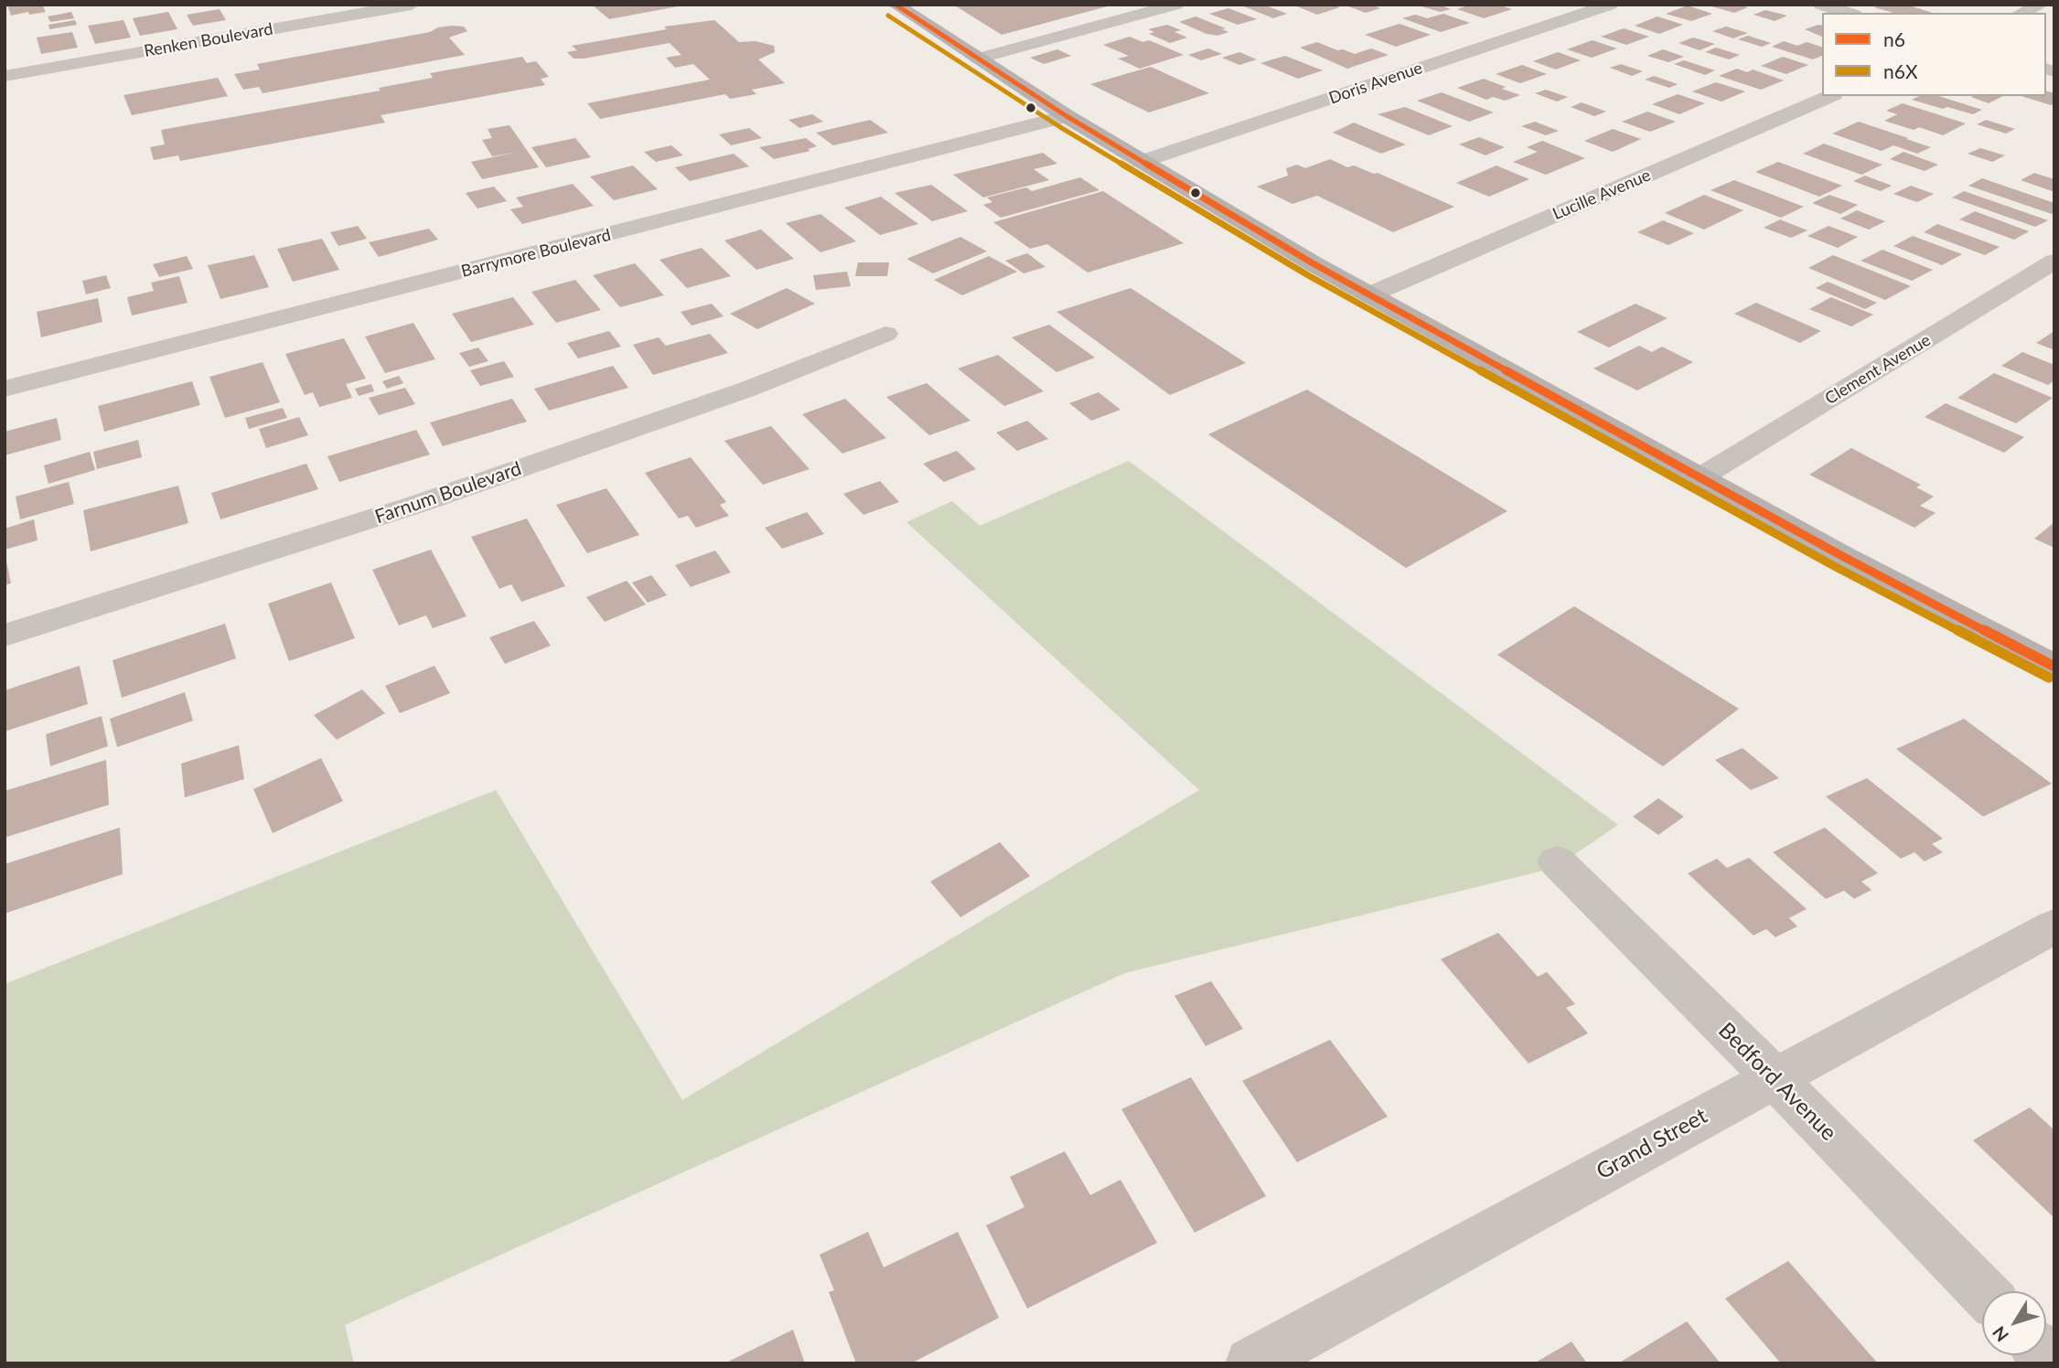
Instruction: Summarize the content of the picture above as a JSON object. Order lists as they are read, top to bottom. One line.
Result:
{"streets":{"street":["Renken Boulevard","Doris Avenue","Lucille Avenue","Barrymore Boulevard","Clement Avenue","Farnum Boulevard","Bedford Avenue","Grand Street"]},"crossings":[["Bedford Avenue","Grand Street"]],"lines":["transit line n6","transit line n6X"],"legend":["n6","n6X"],"north":"bottom left"}
